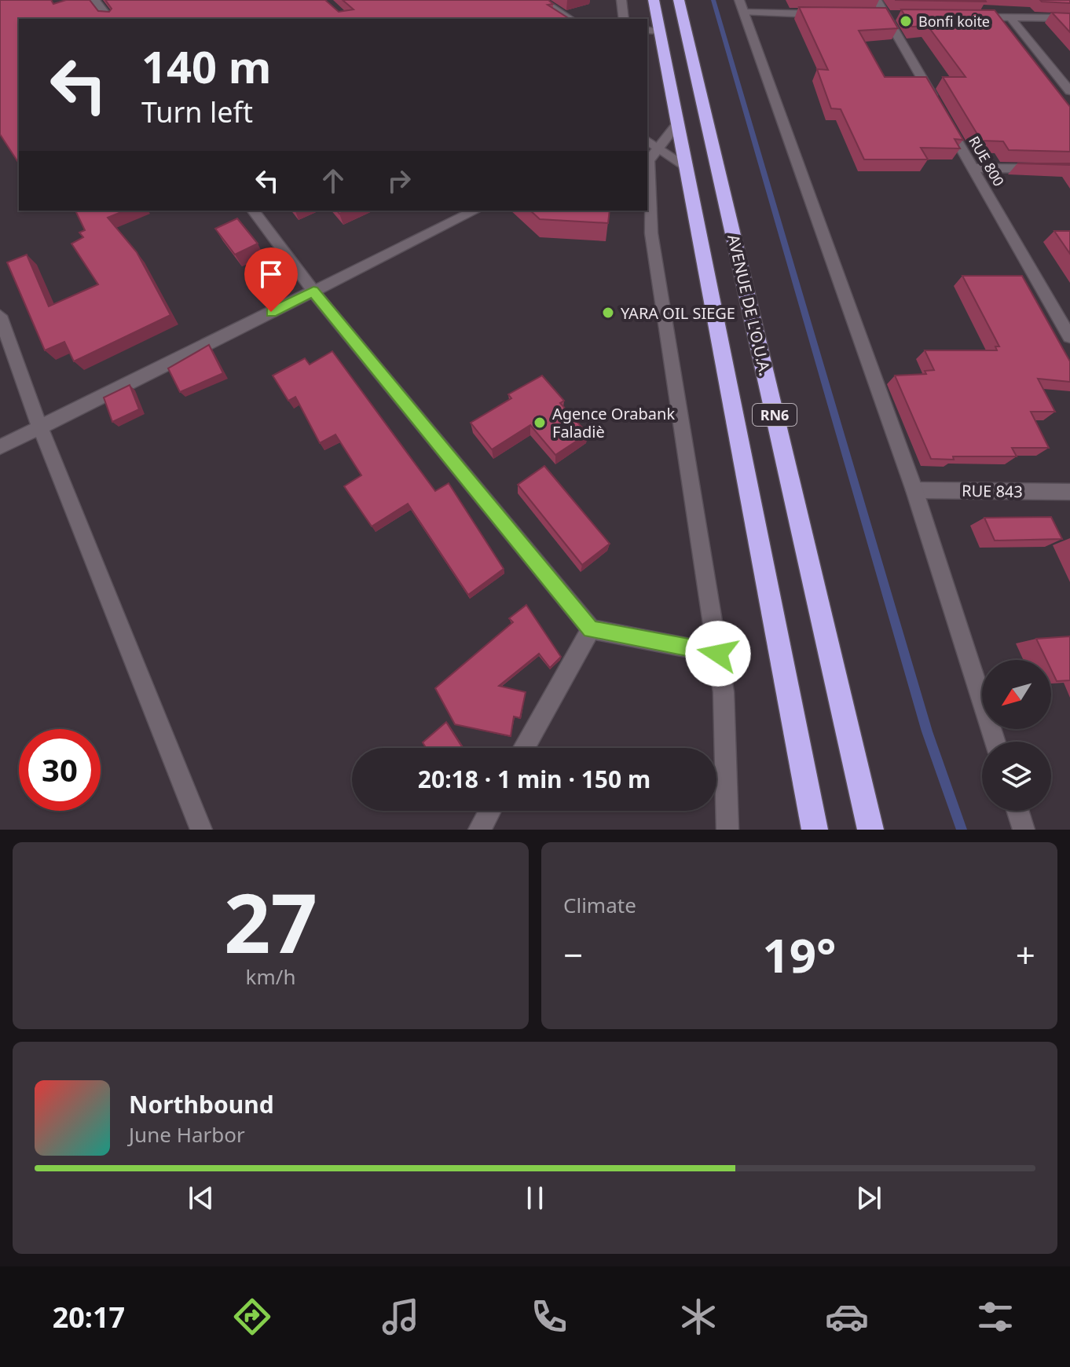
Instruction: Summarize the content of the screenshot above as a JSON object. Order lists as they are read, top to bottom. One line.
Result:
{"streets":{"highway":["AVENUE DE L'O.U.A.","RN6"],"street":["RUE 800","RUE 843"]},"places":["Bonfi koite","YARA OIL SIEGE","Agence Orabank Faladiè"],"north":"bottom left","page":{"turn":["140 m","Turn left"],"limit":"30","trip":"20:18 · 1 min · 150 m","tile":[["27","km/h"],"Climate"],"heat":["−","19°","+"],"song":["Northbound","June Harbor"],"tabs":"20:17"}}
